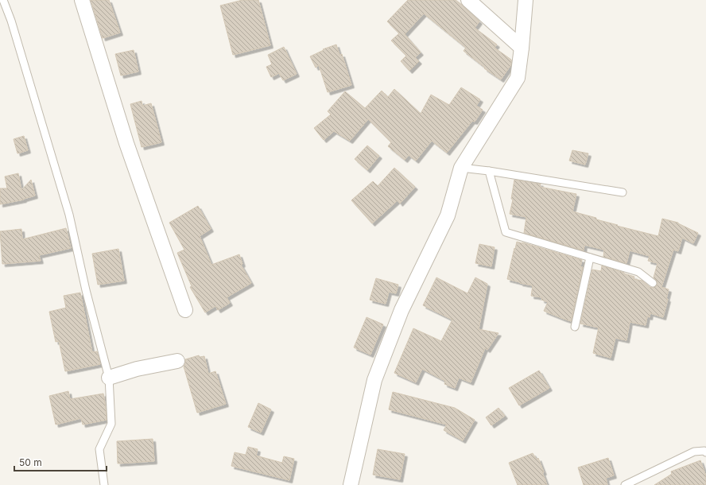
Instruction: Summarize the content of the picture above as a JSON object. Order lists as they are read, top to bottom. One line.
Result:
{"scale_bar":"50 m"}
